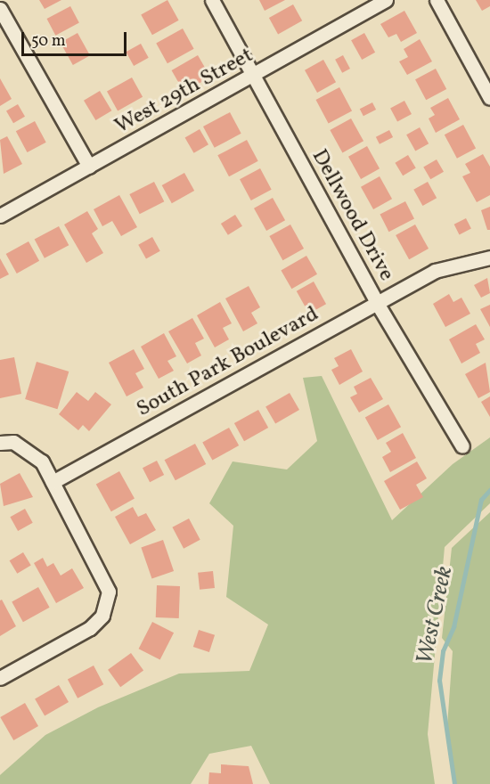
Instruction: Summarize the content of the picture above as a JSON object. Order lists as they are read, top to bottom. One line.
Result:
{"streets":{"street":["West 29th Street","Dellwood Drive","South Park Boulevard"]},"crossings":[["West 29th Street","Dellwood Drive"],["Dellwood Drive","South Park Boulevard"]],"water":["West Creek"],"scale_bar":"50 m"}
